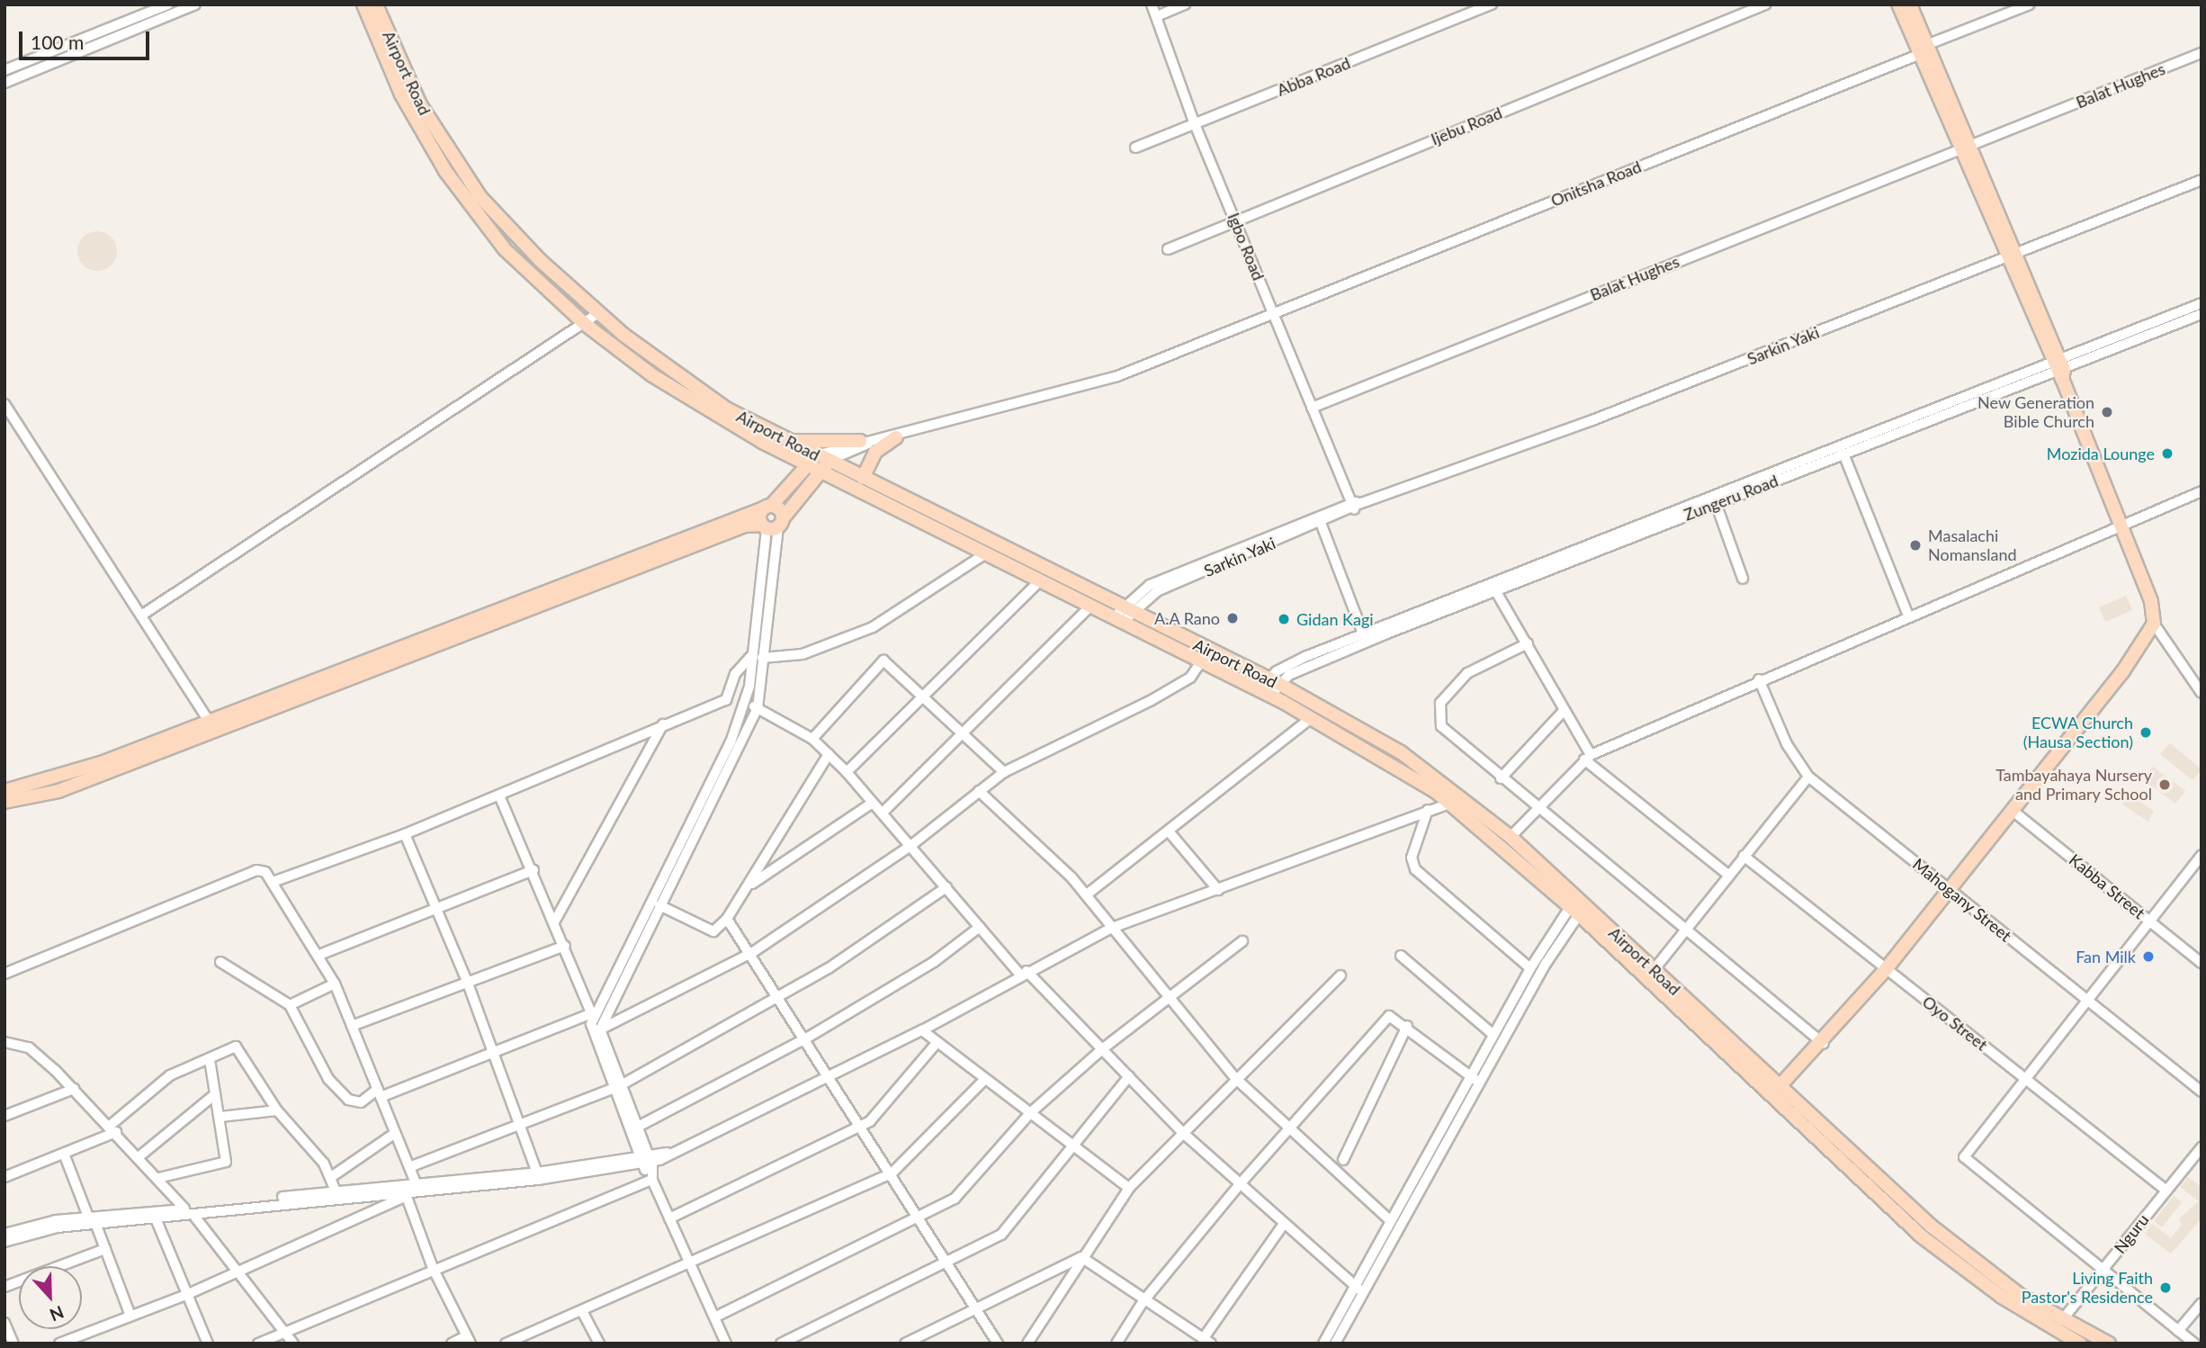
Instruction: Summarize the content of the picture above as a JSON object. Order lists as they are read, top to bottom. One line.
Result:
{"streets":{"main road":["Airport Road"],"street":["Abba Road","Balat Hughes","Ijebu Road","Onitsha Road","Igbo Road","Sarkin Yaki","Zungeru Road","Kabba Street","Mahogany Street","Oyo Street","Nguru"]},"crossings":[["Airport Road","Sarkin Yaki"],["Airport Road","Zungeru Road"],["Airport Road","Nguru"],["Abba Road","Igbo Road"],["Balat Hughes","Igbo Road"],["Ijebu Road","Igbo Road"],["Onitsha Road","Igbo Road"],["Igbo Road","Sarkin Yaki"],["Oyo Street","Nguru"]],"places":["New Generation Bible Church","Mozida Lounge","Masalachi Nomansland","A.A Rano","Gidan Kagi","ECWA Church (Hausa Section)","Tambayahaya Nursery and Primary School","Fan Milk","Living Faith Pastor's Residence"],"scale_bar":"100 m","north":"bottom"}
